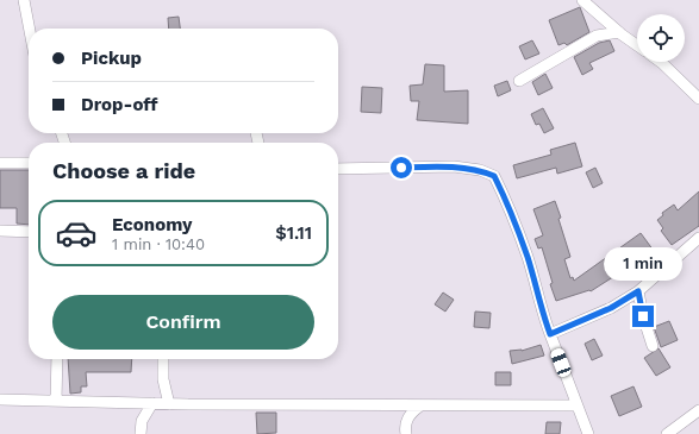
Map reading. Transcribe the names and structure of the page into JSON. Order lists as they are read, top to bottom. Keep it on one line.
{"page":{"banner":["Pickup","Drop-off"],"heading":"Choose a ride","list":[{"name":"Economy","note":"1 min · 10:40","value":"$1.11"}],"bubble":"1 min","buttons":"Confirm"}}
